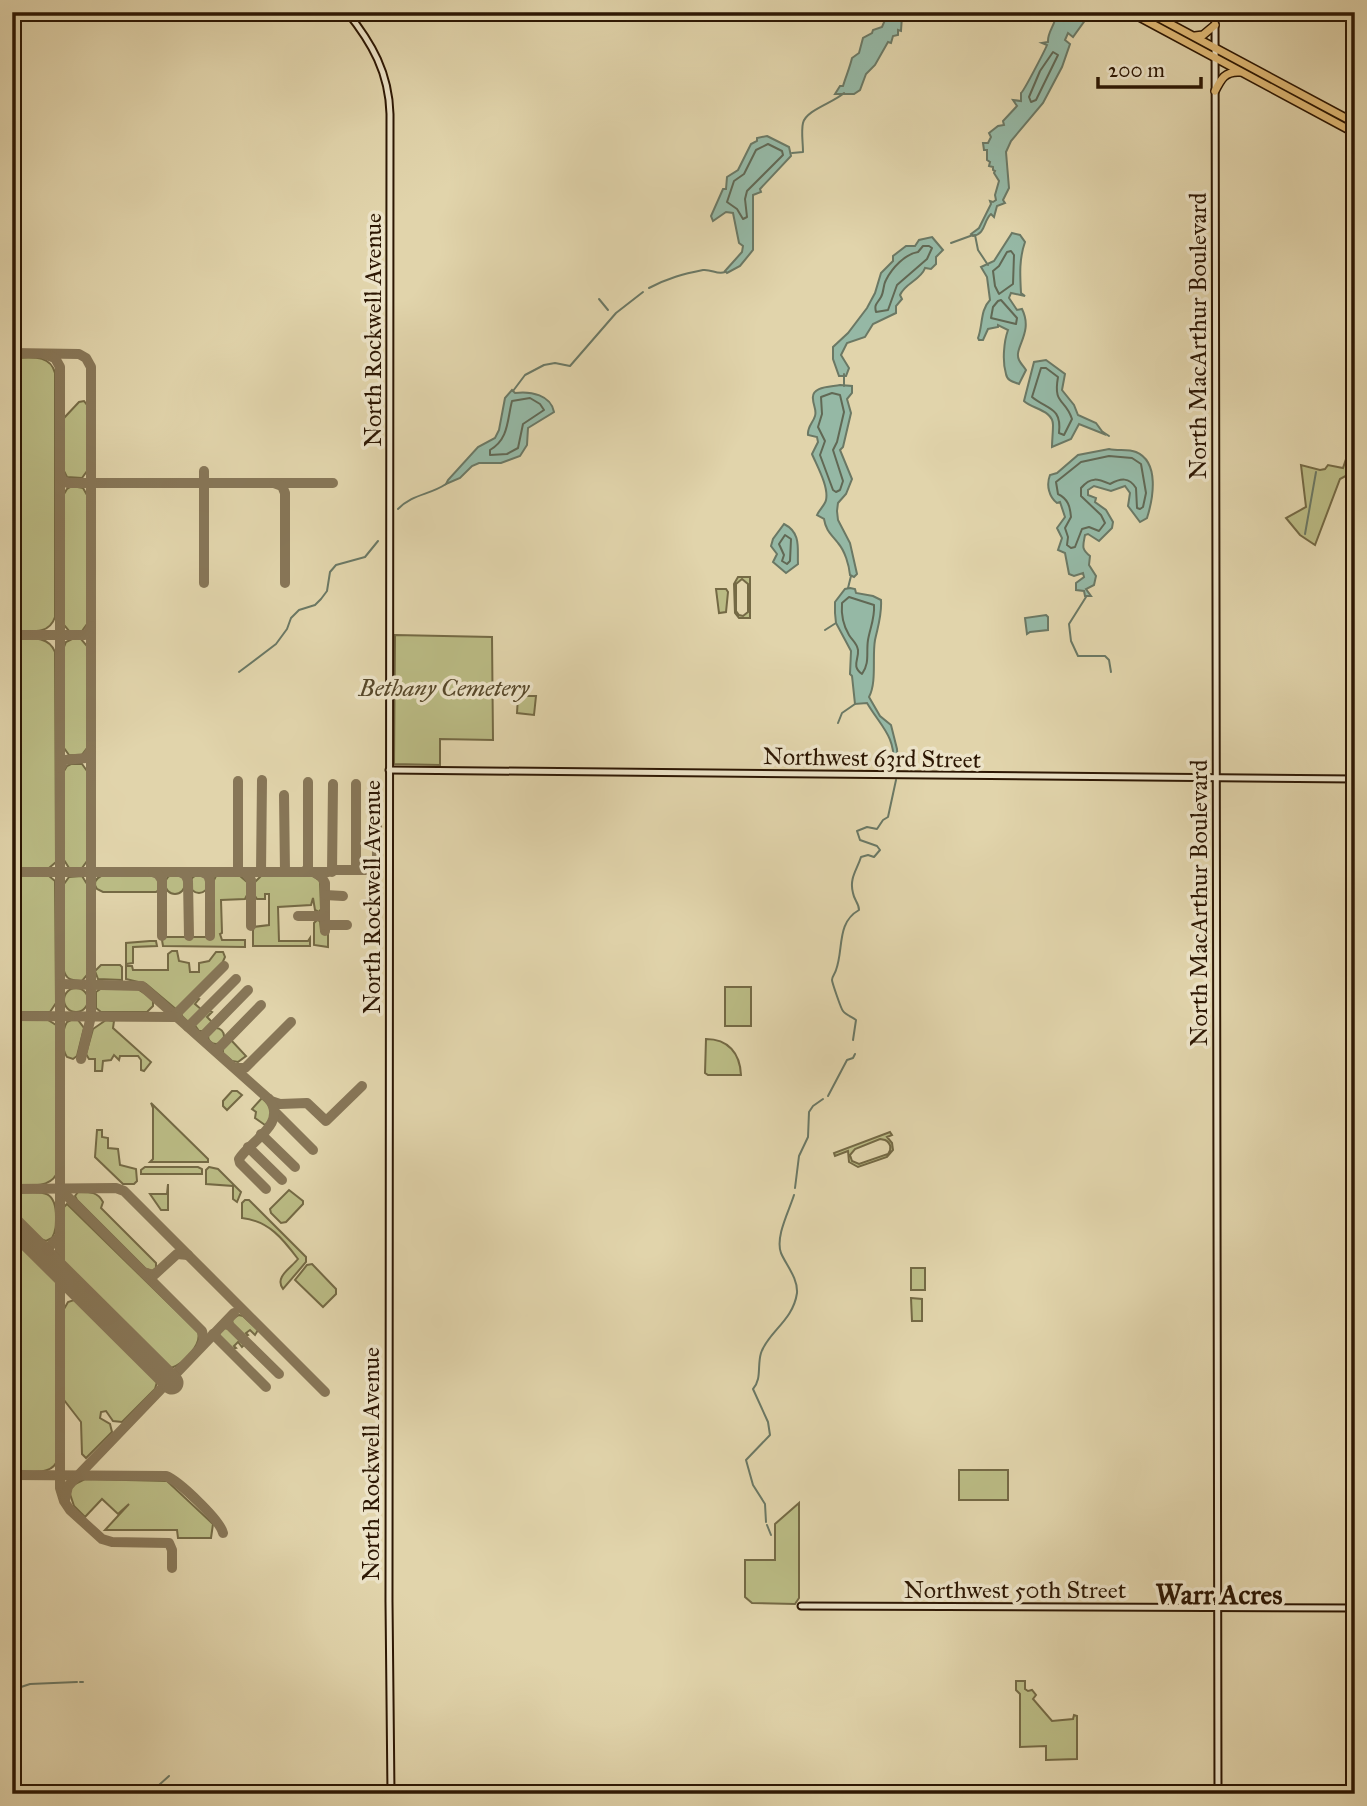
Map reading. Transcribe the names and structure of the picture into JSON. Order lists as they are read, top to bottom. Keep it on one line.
{"streets":{"main road":["North Rockwell Avenue","North MacArthur Boulevard","Northwest 63rd Street","Northwest 50th Street"]},"crossings":[["North Rockwell Avenue","Northwest 63rd Street"],["North MacArthur Boulevard","Northwest 63rd Street"],["North MacArthur Boulevard","Northwest 50th Street"]],"districts":["Warr Acres"],"parks":["Bethany Cemetery"],"scale_bar":"200 m"}
